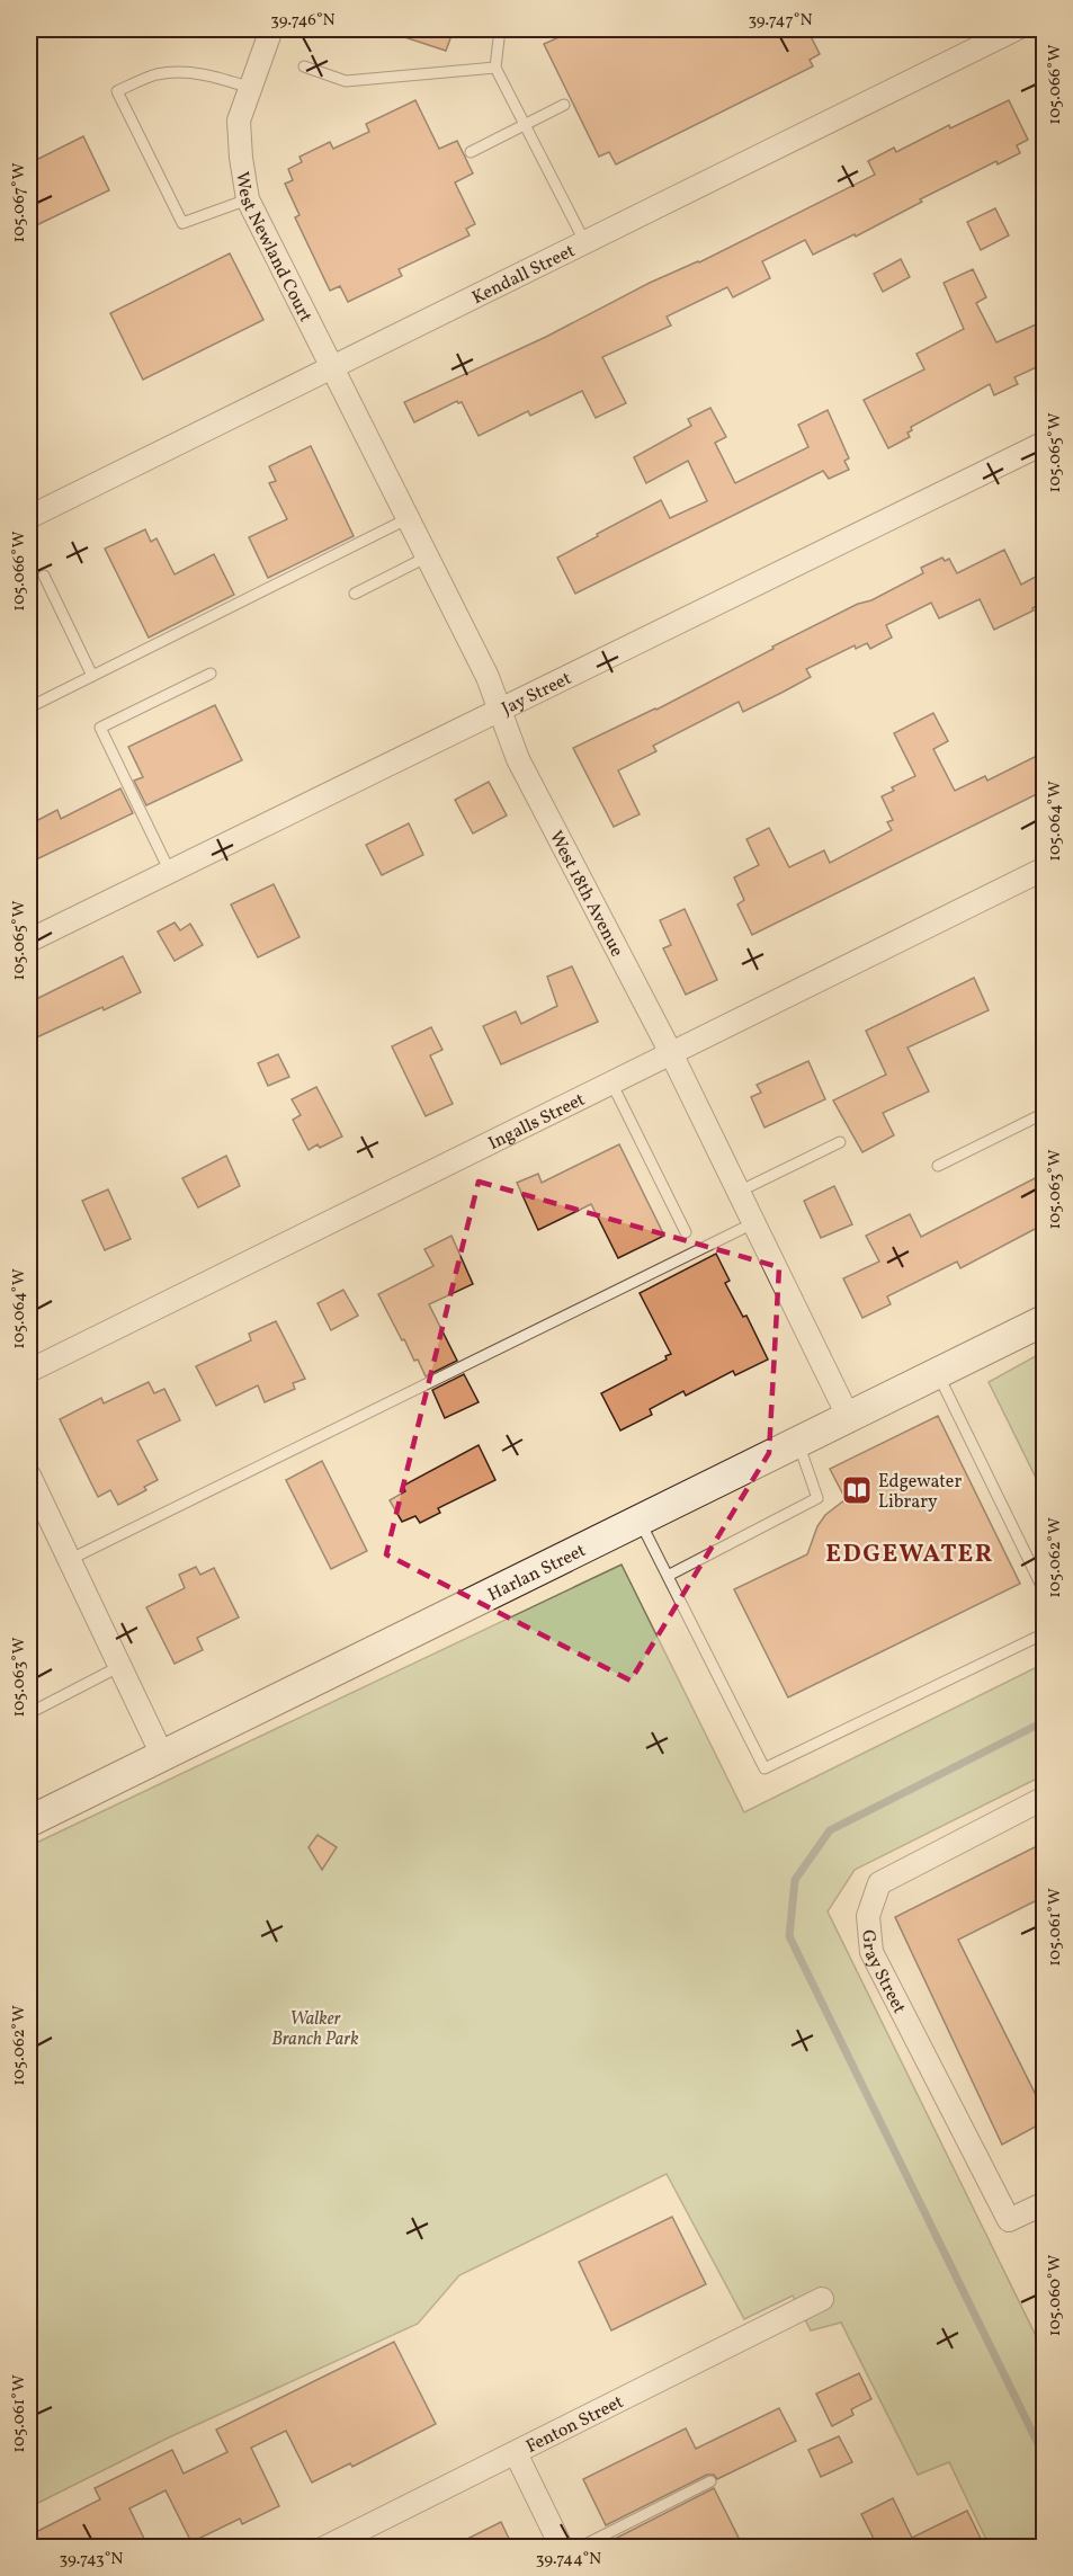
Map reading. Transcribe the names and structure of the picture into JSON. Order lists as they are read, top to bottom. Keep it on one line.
{"streets":{"street":["West Newland Court","Kendall Street","Jay Street","West 18th Avenue","Ingalls Street","Harlan Street","Gray Street","Fenton Street"]},"crossings":[["West Newland Court","Kendall Street"],["West Newland Court","West 18th Avenue"],["Kendall Street","West 18th Avenue"],["Jay Street","West 18th Avenue"],["West 18th Avenue","Ingalls Street"],["West 18th Avenue","Harlan Street"]],"districts":["EDGEWATER"],"parks":["Walker Branch Park"],"places":{"library":["Edgewater Library"]},"coordinates":["39.746°N","39.747°N","105.066°W","105.067°W","105.065°W","105.064°W","105.063°W","105.062°W","105.061°W","105.060°W","39.743°N","39.744°N"]}
